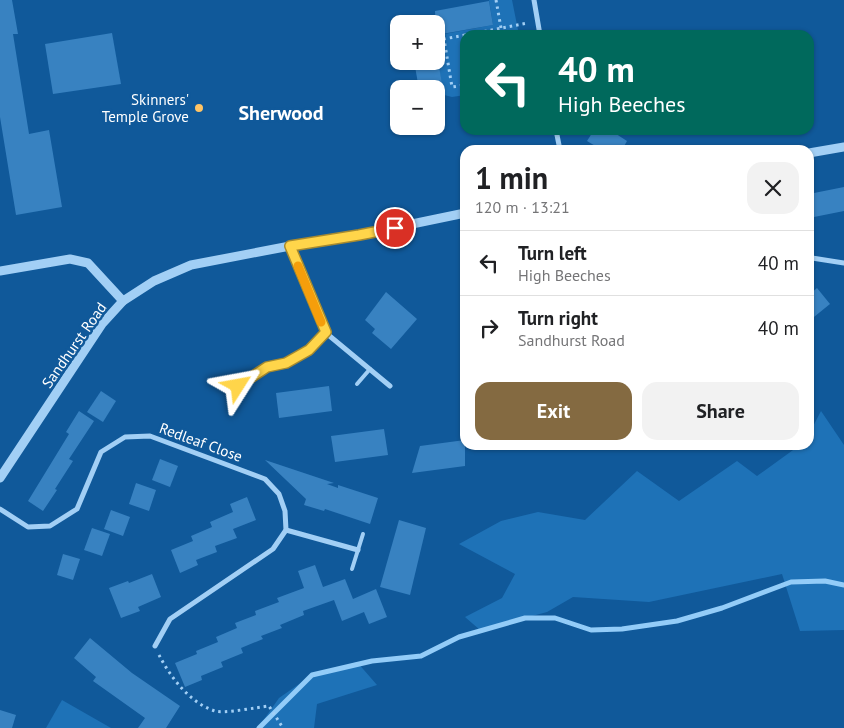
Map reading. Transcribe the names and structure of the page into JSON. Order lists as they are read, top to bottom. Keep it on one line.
{"streets":{"street":["Sandhurst Road","Redleaf Close"]},"districts":["Sherwood"],"places":["Skinners' Temple Grove"],"page":{"map_buttons":["+","−"],"turn":["40 m","High Beeches"],"heading":["1 min","120 m · 13:21"],"list":[{"name":"Turn left","note":"High Beeches","value":"40 m"},{"name":"Turn right","note":"Sandhurst Road","value":"40 m"}],"buttons":["Exit","Share"]}}
